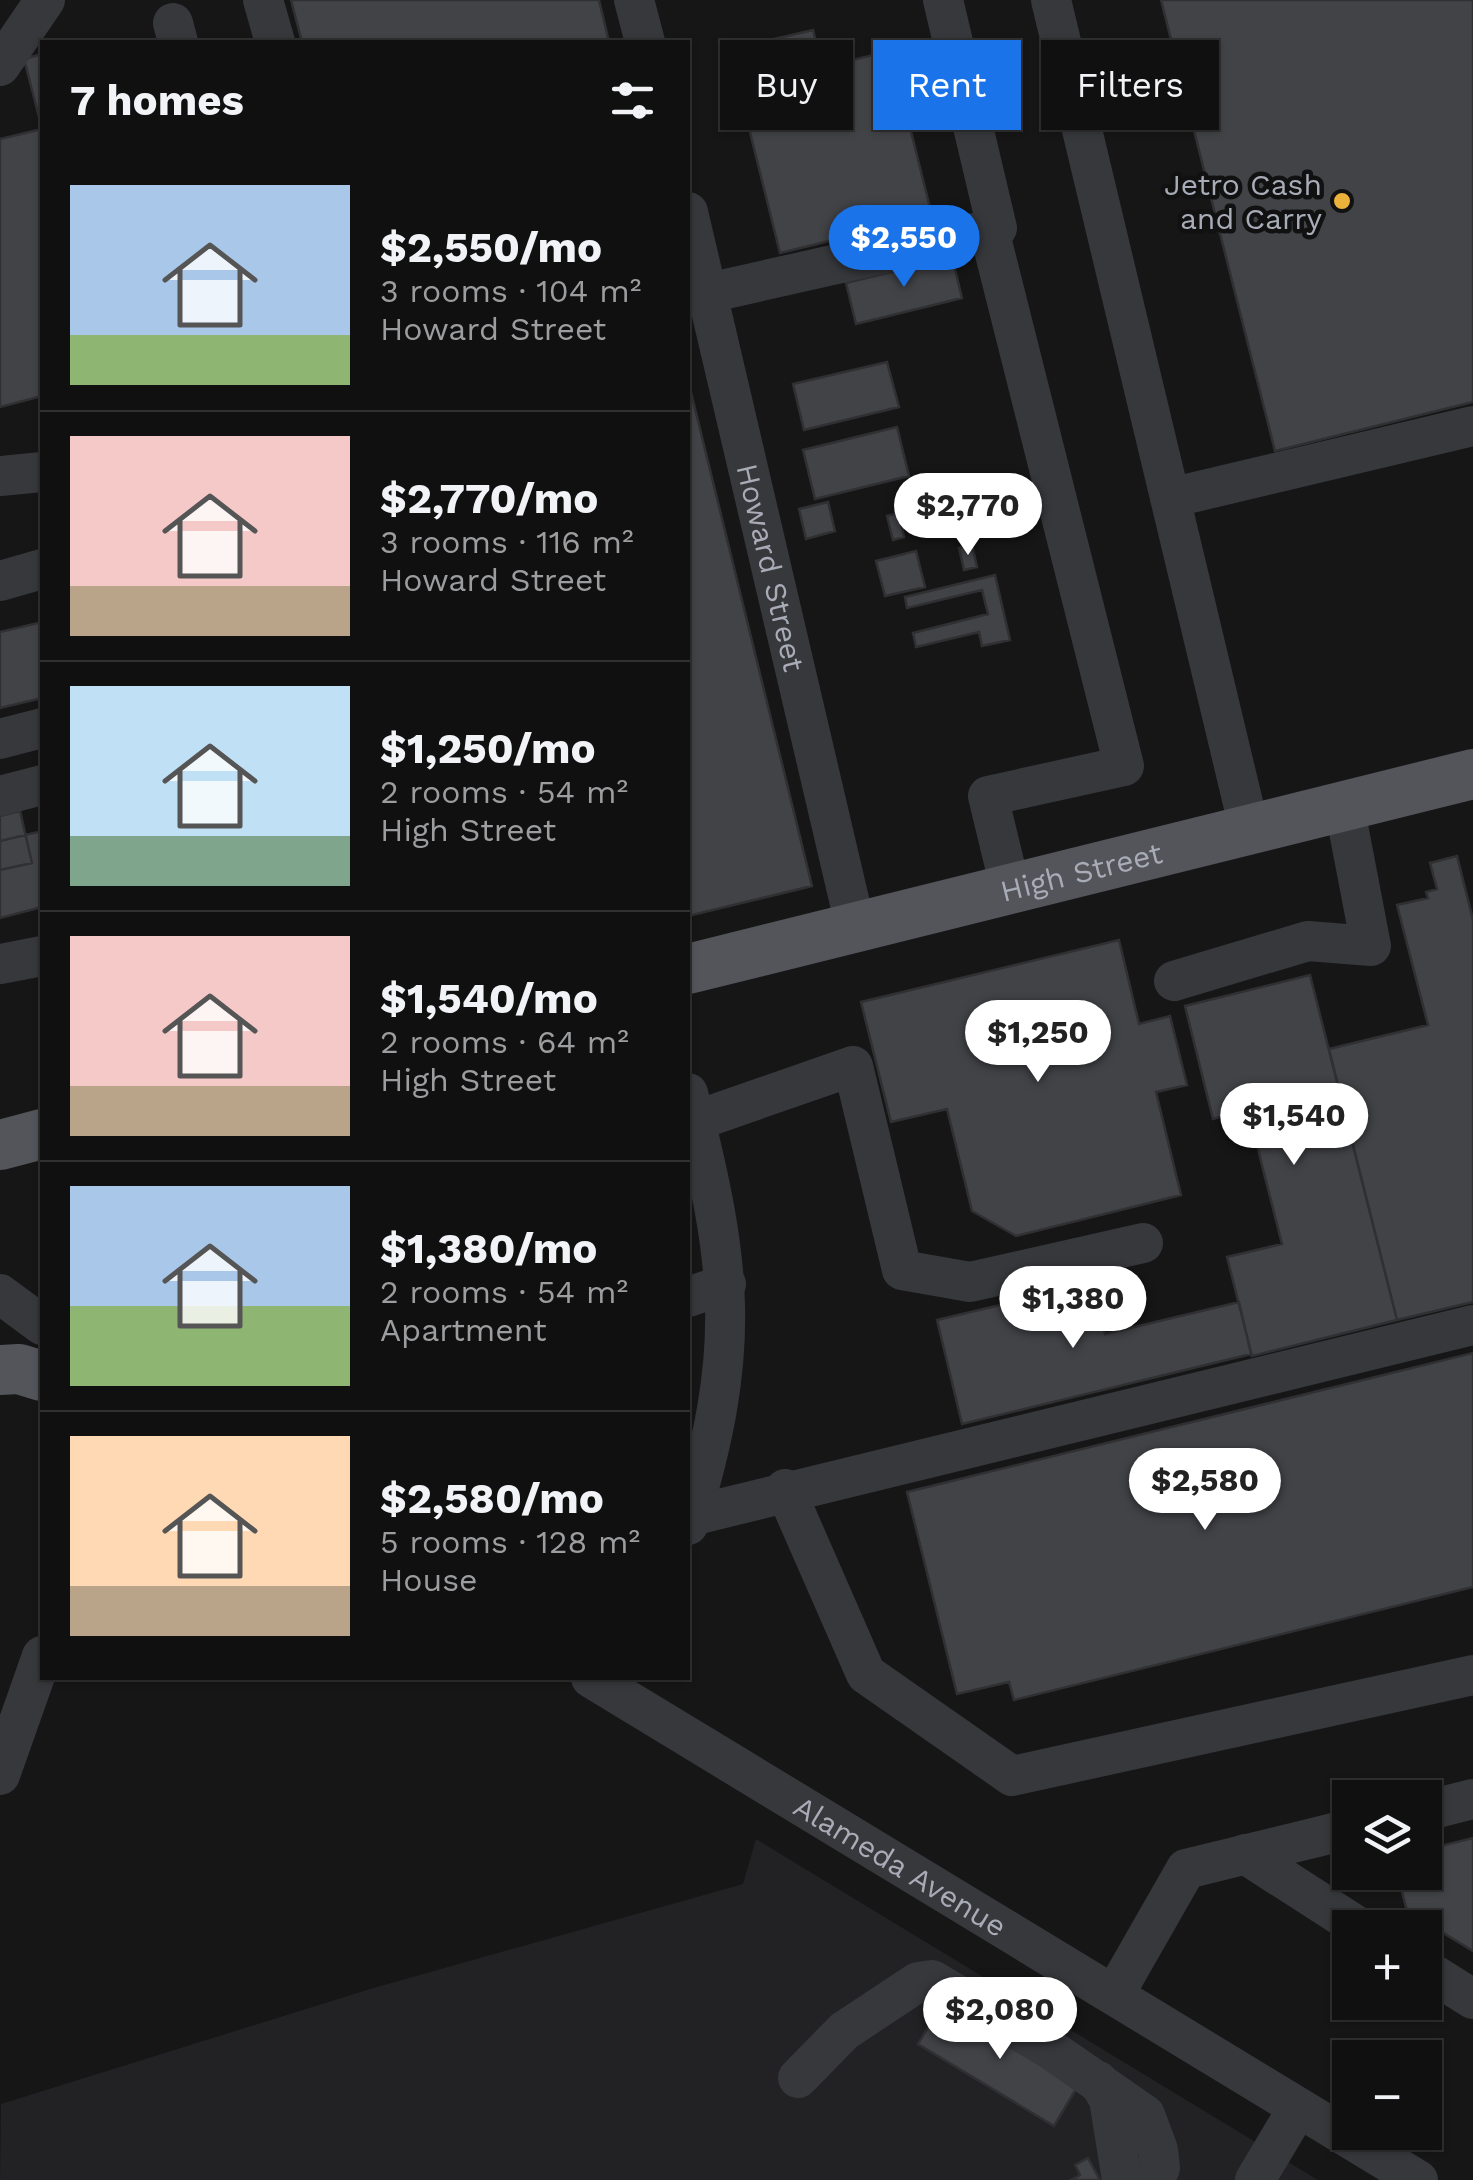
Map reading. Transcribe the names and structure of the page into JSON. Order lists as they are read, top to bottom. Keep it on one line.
{"streets":{"main road":["High Street"],"street":["Howard Street","Alameda Avenue"]},"crossings":[["Howard Street","High Street"]],"places":["Jetro Cash and Carry"],"page":{"chip":["Buy","Rent","Filters"],"heading":"7 homes","list":[{"name":"$2,550/mo","note":"3 rooms · 104 m² · Howard Street"},{"name":"$2,770/mo","note":"3 rooms · 116 m² · Howard Street"},{"name":"$1,250/mo","note":"2 rooms · 54 m² · High Street"},{"name":"$1,540/mo","note":"2 rooms · 64 m² · High Street"},{"name":"$1,380/mo","note":"2 rooms · 54 m² · Apartment"},{"name":"$2,580/mo","note":"5 rooms · 128 m² · House"}],"price":["$2,550","$2,770","$1,250","$1,540","$1,380","$2,580","$2,080"],"map_buttons":["+","−"]}}
